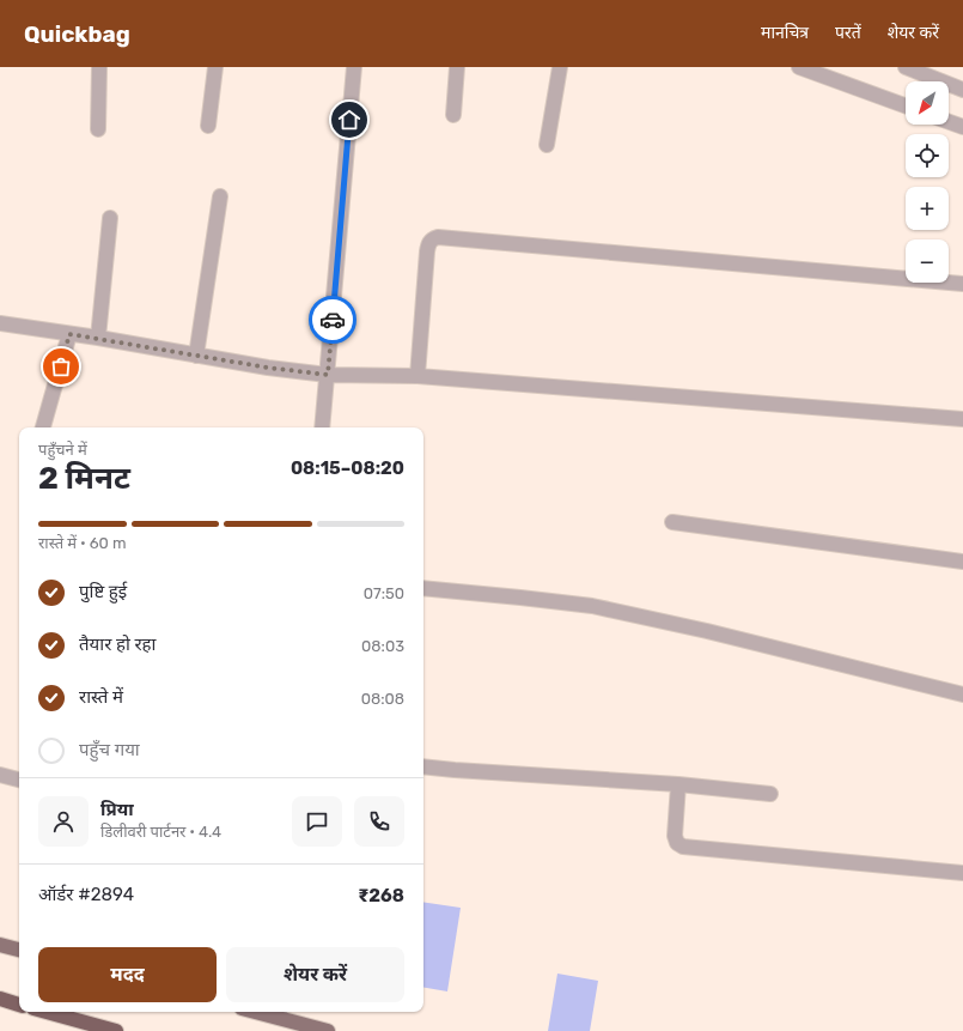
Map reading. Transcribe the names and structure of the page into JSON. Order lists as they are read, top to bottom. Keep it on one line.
{"north":"bottom left","page":{"header":"Quickbag","nav":["मानचित्र","परतें","शेयर करें"],"map_buttons":["+","−"],"heading":["2 मिनट","पहुँचने में","08:15–08:20"],"panel":["प्रिया","डिलीवरी पार्टनर · 4.4","ऑर्डर #2894","₹268"],"bar":"रास्ते में · 60 m","list":[["पुष्टि हुई","07:50"],["तैयार हो रहा","08:03"],["रास्ते में","08:08"],"पहुँच गया"],"buttons":["मदद","शेयर करें"]}}
